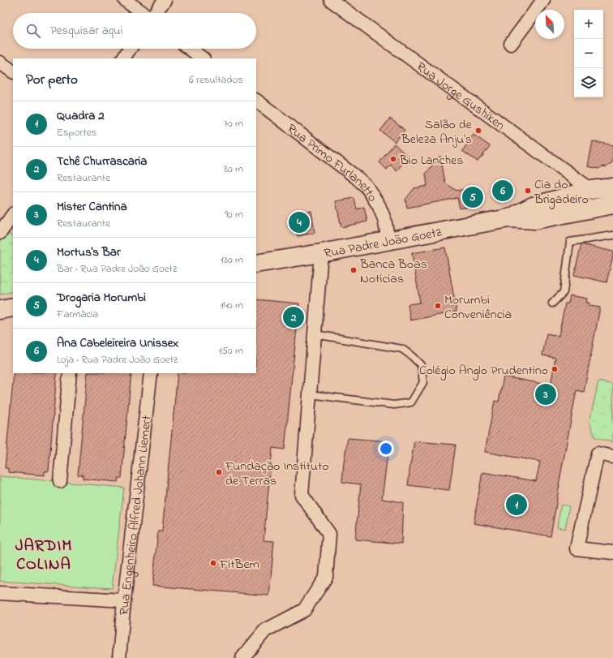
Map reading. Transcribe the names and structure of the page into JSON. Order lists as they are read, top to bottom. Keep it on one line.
{"streets":{"street":["Rua Jorge Gushiken","Rua Primo Furlanetto","Rua Padre João Goetz","Rua Engenheiro Alfred Johann Liemert"]},"crossings":[["Rua Jorge Gushiken","Rua Padre João Goetz"],["Rua Primo Furlanetto","Rua Padre João Goetz"]],"districts":["JARDIM COLINA"],"places":["Salão de Beleza Anju's","Bio Lanches","Cia do Brigadeiro","Banca Boas Notícias","Morumbi Conveniência","Colégio Anglo Prudentino","Fundação Instituto de Terras","FitBem"],"north":"top left","page":{"map_buttons":["+","−"],"search":"Pesquisar aqui","heading":["Por perto","6 resultados"],"list":[{"mark":"1","name":"Quadra 2","note":"Esportes","value":"70 m"},{"mark":"2","name":"Tchê Churrascaria","note":"Restaurante","value":"80 m"},{"mark":"3","name":"Mister Cantina","note":"Restaurante","value":"90 m"},{"mark":"4","name":"Mortus's Bar","note":"Bar · Rua Padre João Goetz","value":"130 m"},{"mark":"5","name":"Drogaria Morumbi","note":"Farmácia","value":"140 m"},{"mark":"6","name":"Ana Cabeleireira Unissex","note":"Loja · Rua Padre João Goetz","value":"150 m"}],"pins":["6","5","4","2","3","1"]}}
